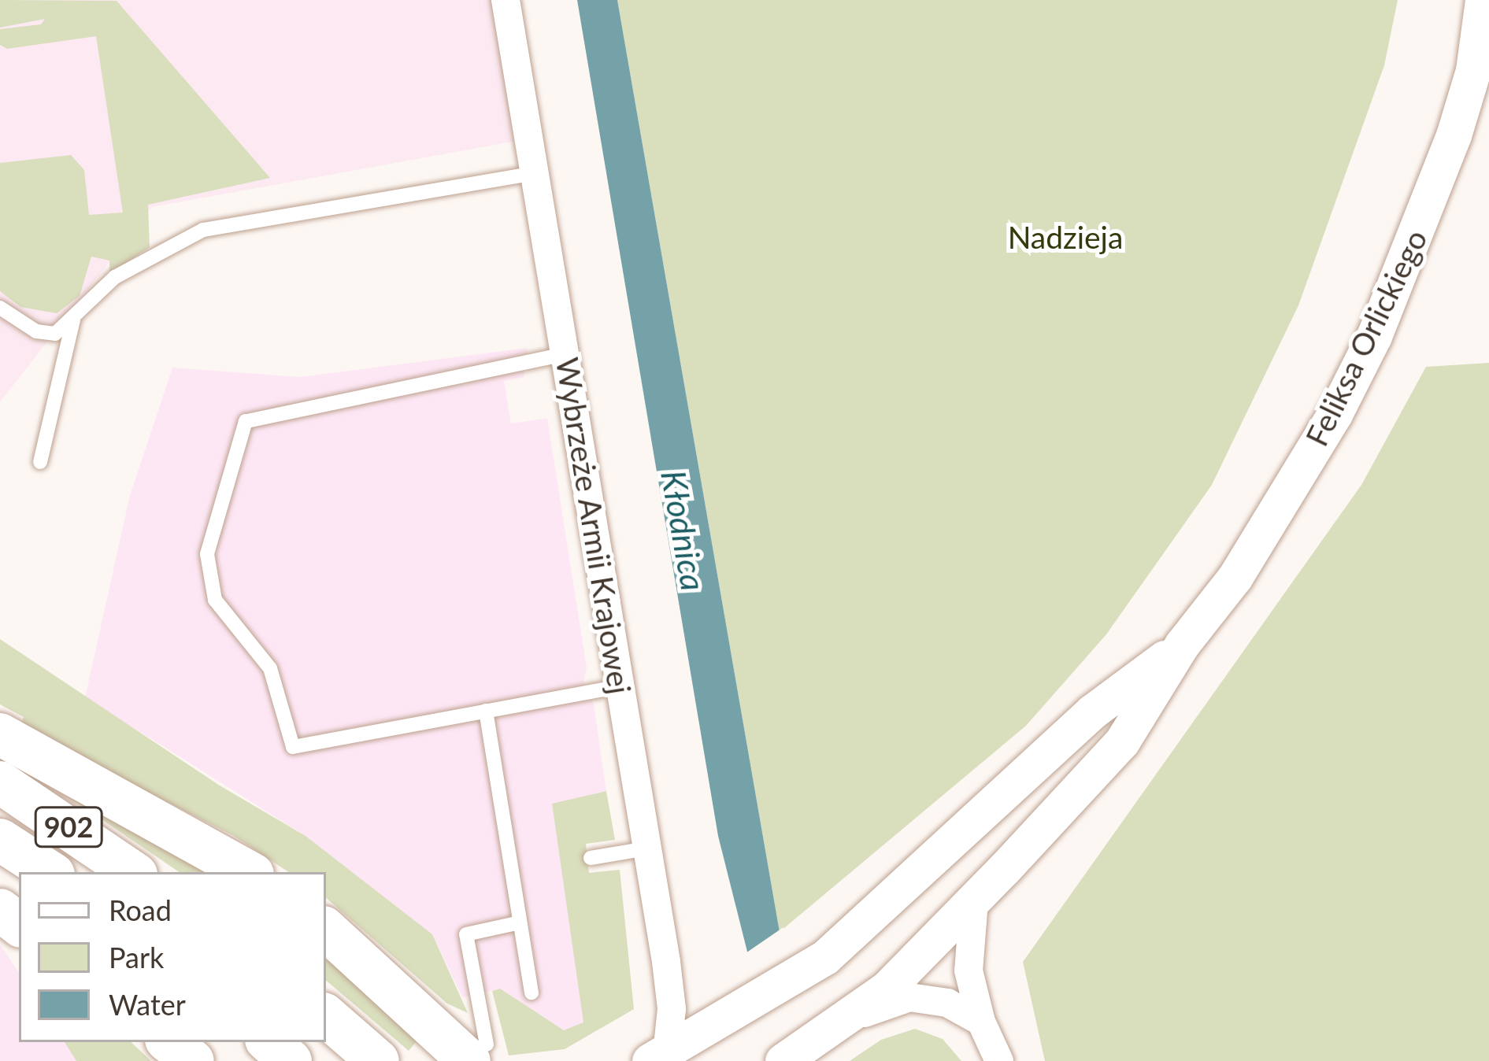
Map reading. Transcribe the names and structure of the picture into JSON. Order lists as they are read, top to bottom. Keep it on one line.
{"streets":{"main road":["902"],"street":["Feliksa Orlickiego","Wybrzeże Armii Krajowej"]},"crossings":[["Feliksa Orlickiego","Wybrzeże Armii Krajowej"]],"water":["Kłodnica"],"parks":["Nadzieja"],"legend":["Road","Park","Water"]}
